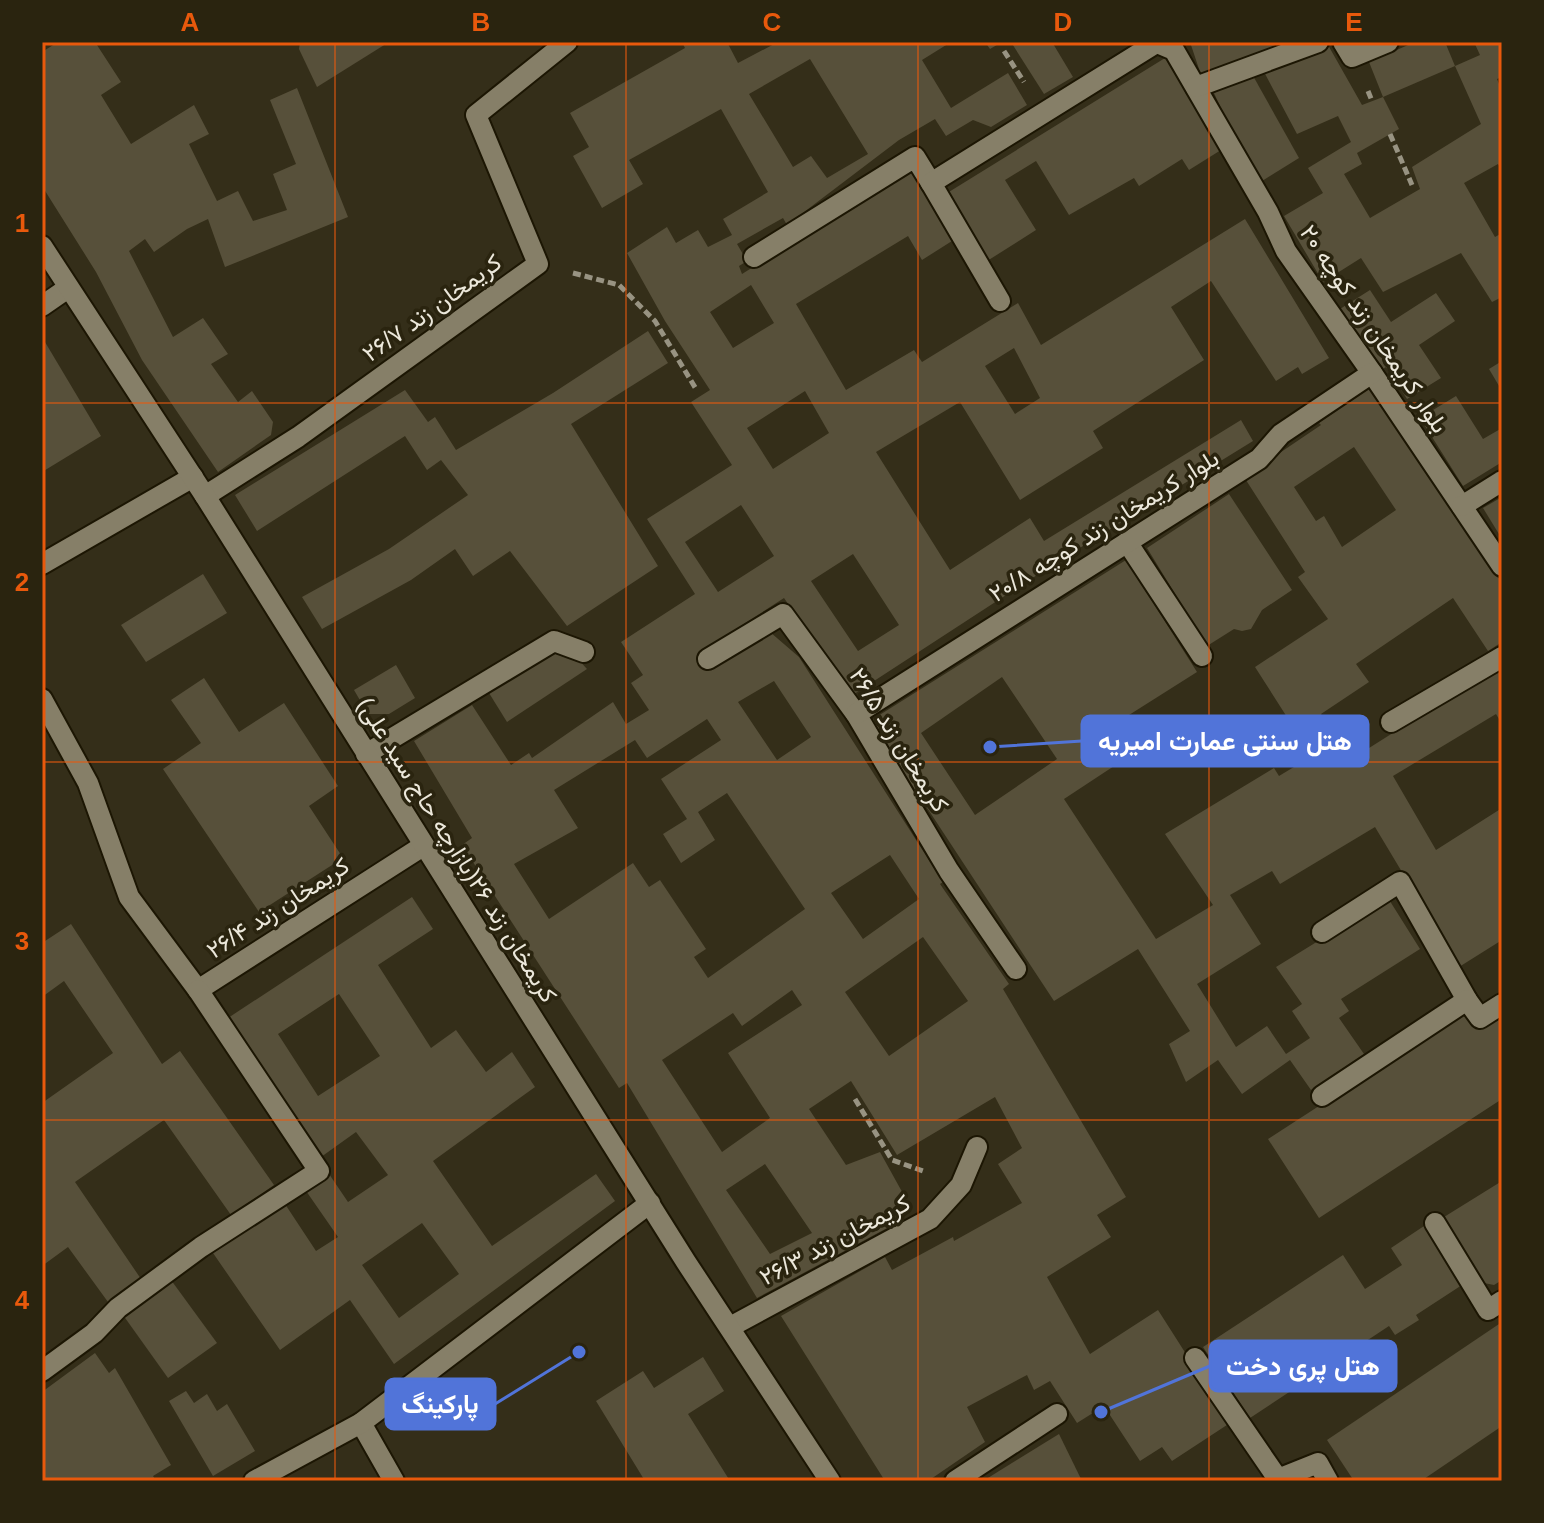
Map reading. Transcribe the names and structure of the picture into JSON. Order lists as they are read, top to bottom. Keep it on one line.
{"streets":{"street":["کریمخان زند ۲۶/۷","بلوار کریمخان زند کوچه ۲۰","بلوار کریمخان زند کوچه ۲۰/۸","کریمخان زند ۲۶/۵","کریمخان زند ۲۶(بازارچه حاج سید علی)","کریمخان زند ۲۶/۴","کریمخان زند ۲۶/۳"]},"crossings":[["کریمخان زند ۲۶/۷","کریمخان زند ۲۶(بازارچه حاج سید علی)"],["بلوار کریمخان زند کوچه ۲۰","بلوار کریمخان زند کوچه ۲۰/۸"],["بلوار کریمخان زند کوچه ۲۰/۸","کریمخان زند ۲۶/۵"],["کریمخان زند ۲۶(بازارچه حاج سید علی)","کریمخان زند ۲۶/۴"],["کریمخان زند ۲۶(بازارچه حاج سید علی)","کریمخان زند ۲۶/۳"]],"places":["هتل سنتی عمارت امیریه","پارکینگ","هتل پری دخت"],"grid":{"columns":["A","B","C","D","E"],"rows":["1","2","3","4"]}}
